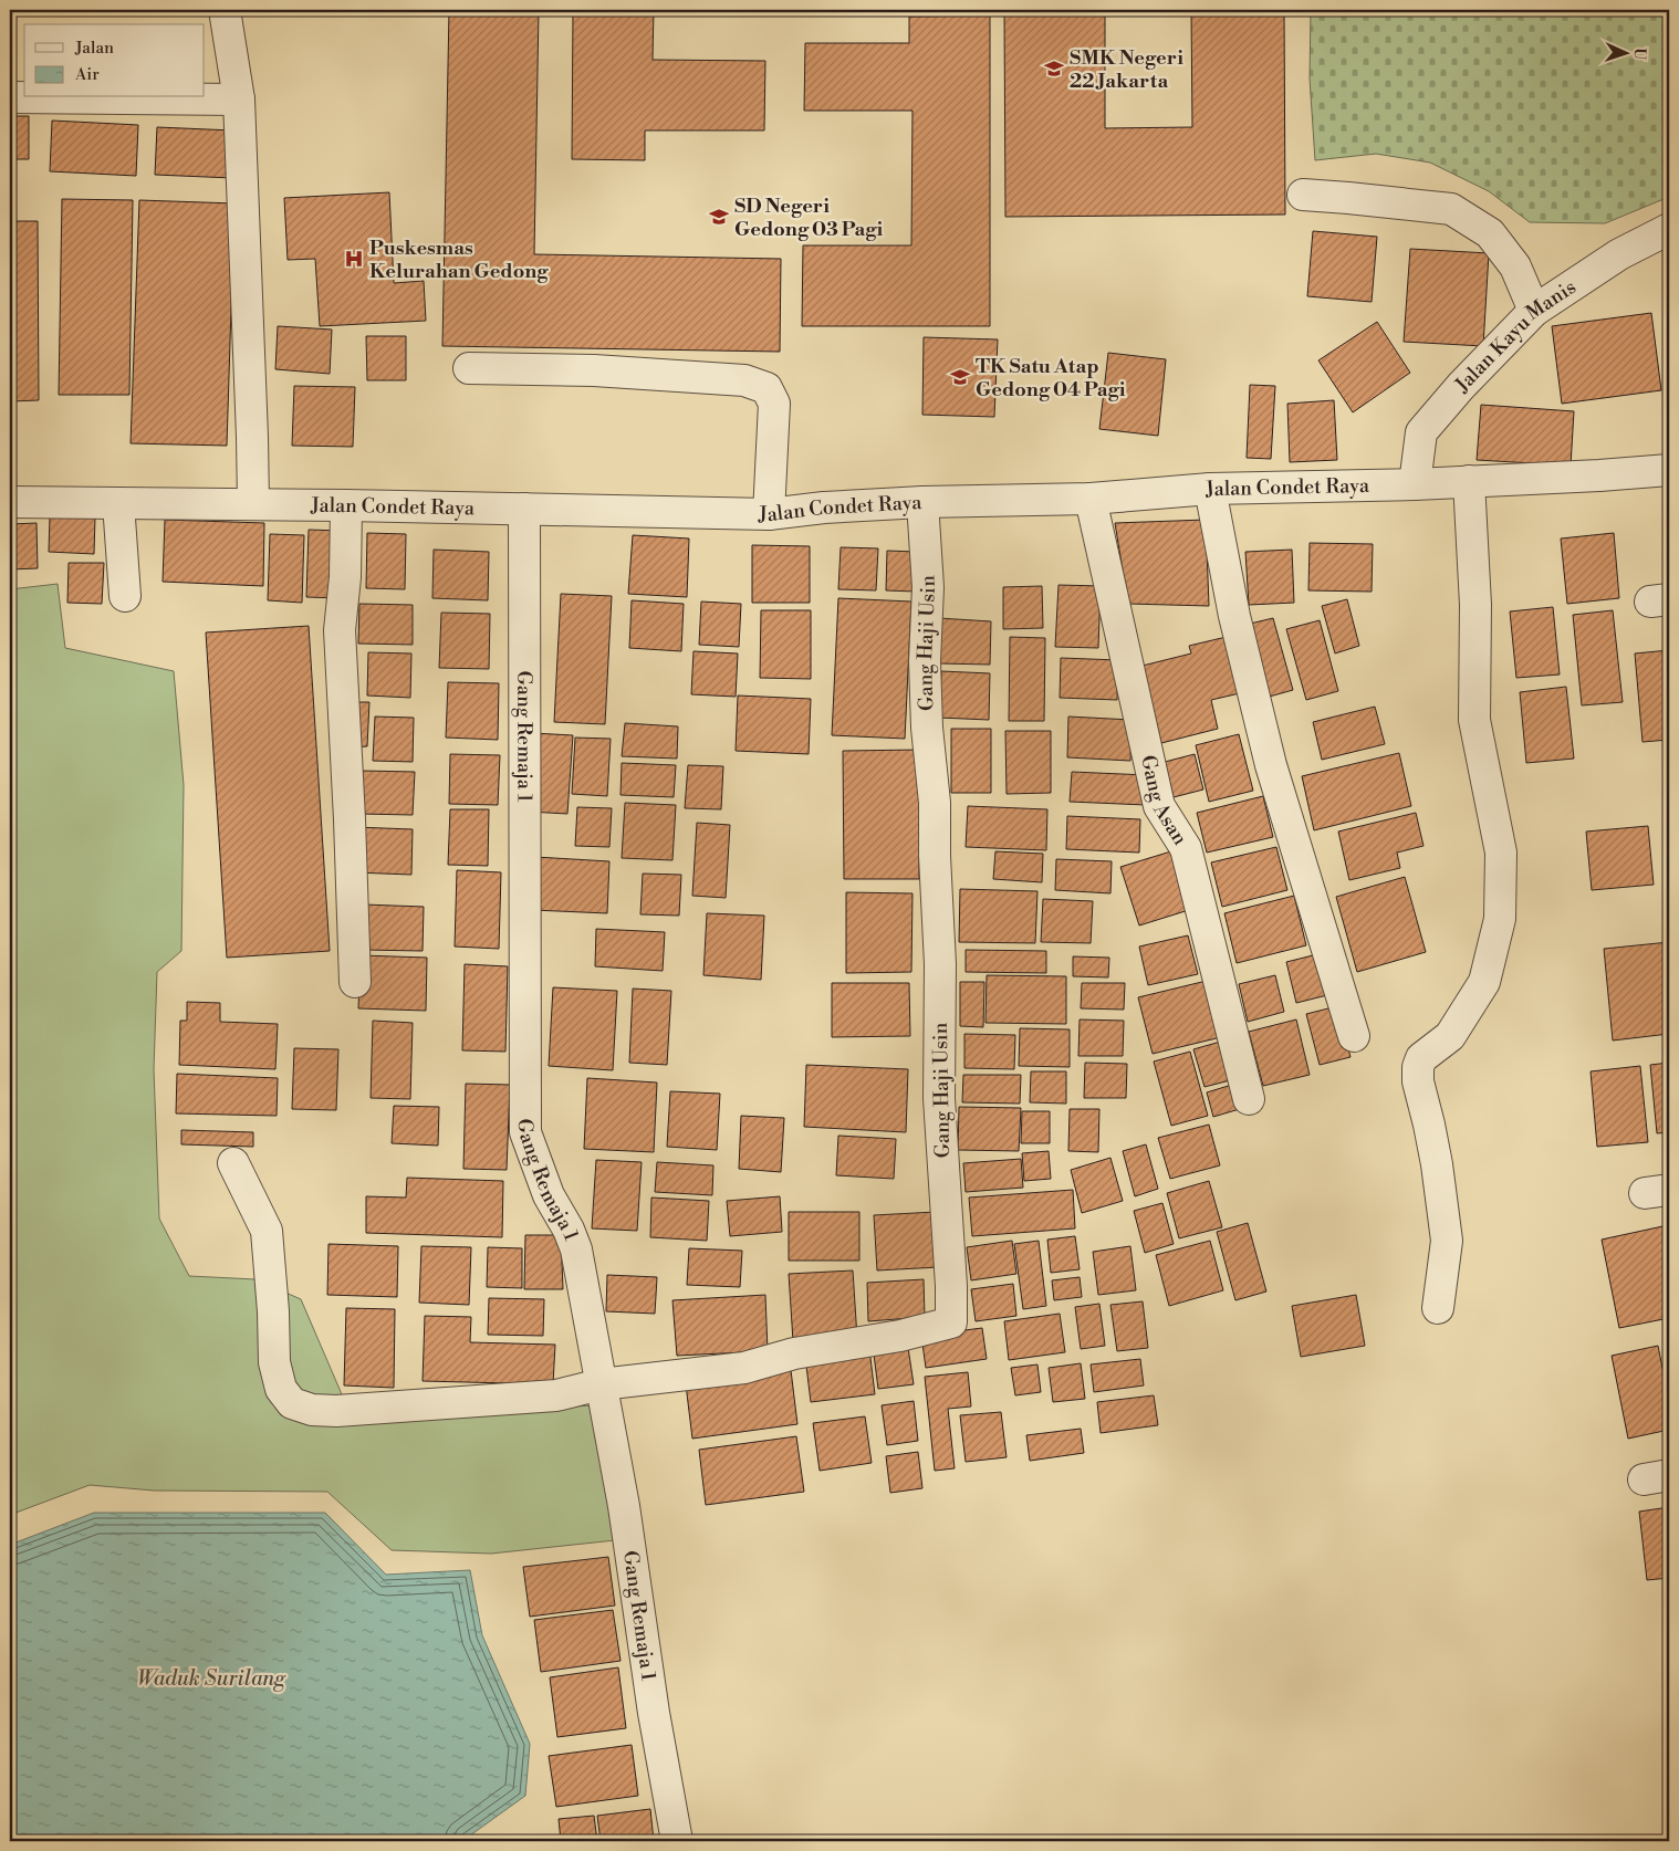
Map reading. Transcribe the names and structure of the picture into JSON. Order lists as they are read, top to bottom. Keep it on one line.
{"streets":{"street":["Jalan Kayu Manis","Jalan Condet Raya","Gang Haji Usin","Gang Remaja 1","Gang Asan"]},"crossings":[["Jalan Kayu Manis","Jalan Condet Raya"],["Jalan Condet Raya","Gang Haji Usin"],["Jalan Condet Raya","Gang Remaja 1"],["Jalan Condet Raya","Gang Asan"],["Gang Haji Usin","Gang Remaja 1"]],"water":["Waduk Surilang"],"places":{"school or university":["SMK Negeri 22 Jakarta","SD Negeri Gedong 03 Pagi","TK Satu Atap Gedong 04 Pagi"],"hospital":["Puskesmas Kelurahan Gedong"]},"legend":["Jalan","Air"],"north":"right"}
